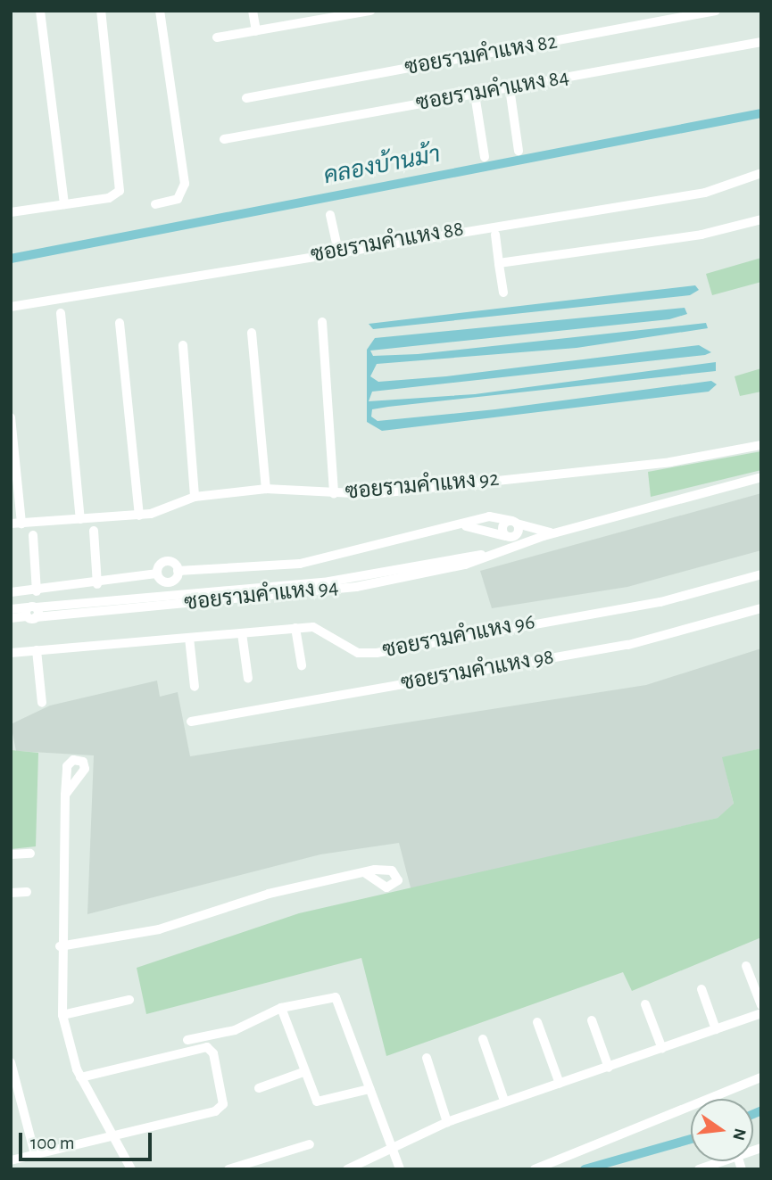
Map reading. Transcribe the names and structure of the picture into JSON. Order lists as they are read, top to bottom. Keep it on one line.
{"streets":{"street":["ซอยรามคำแหง 82","ซอยรามคำแหง 84","ซอยรามคำแหง 88","ซอยรามคําแหง 92","ซอยรามคําแหง 94","ซอยรามคําแหง 96","ซอยรามคําแหง 98"]},"water":["คลองบ้านม้า"],"scale_bar":"100 m","north":"right"}
